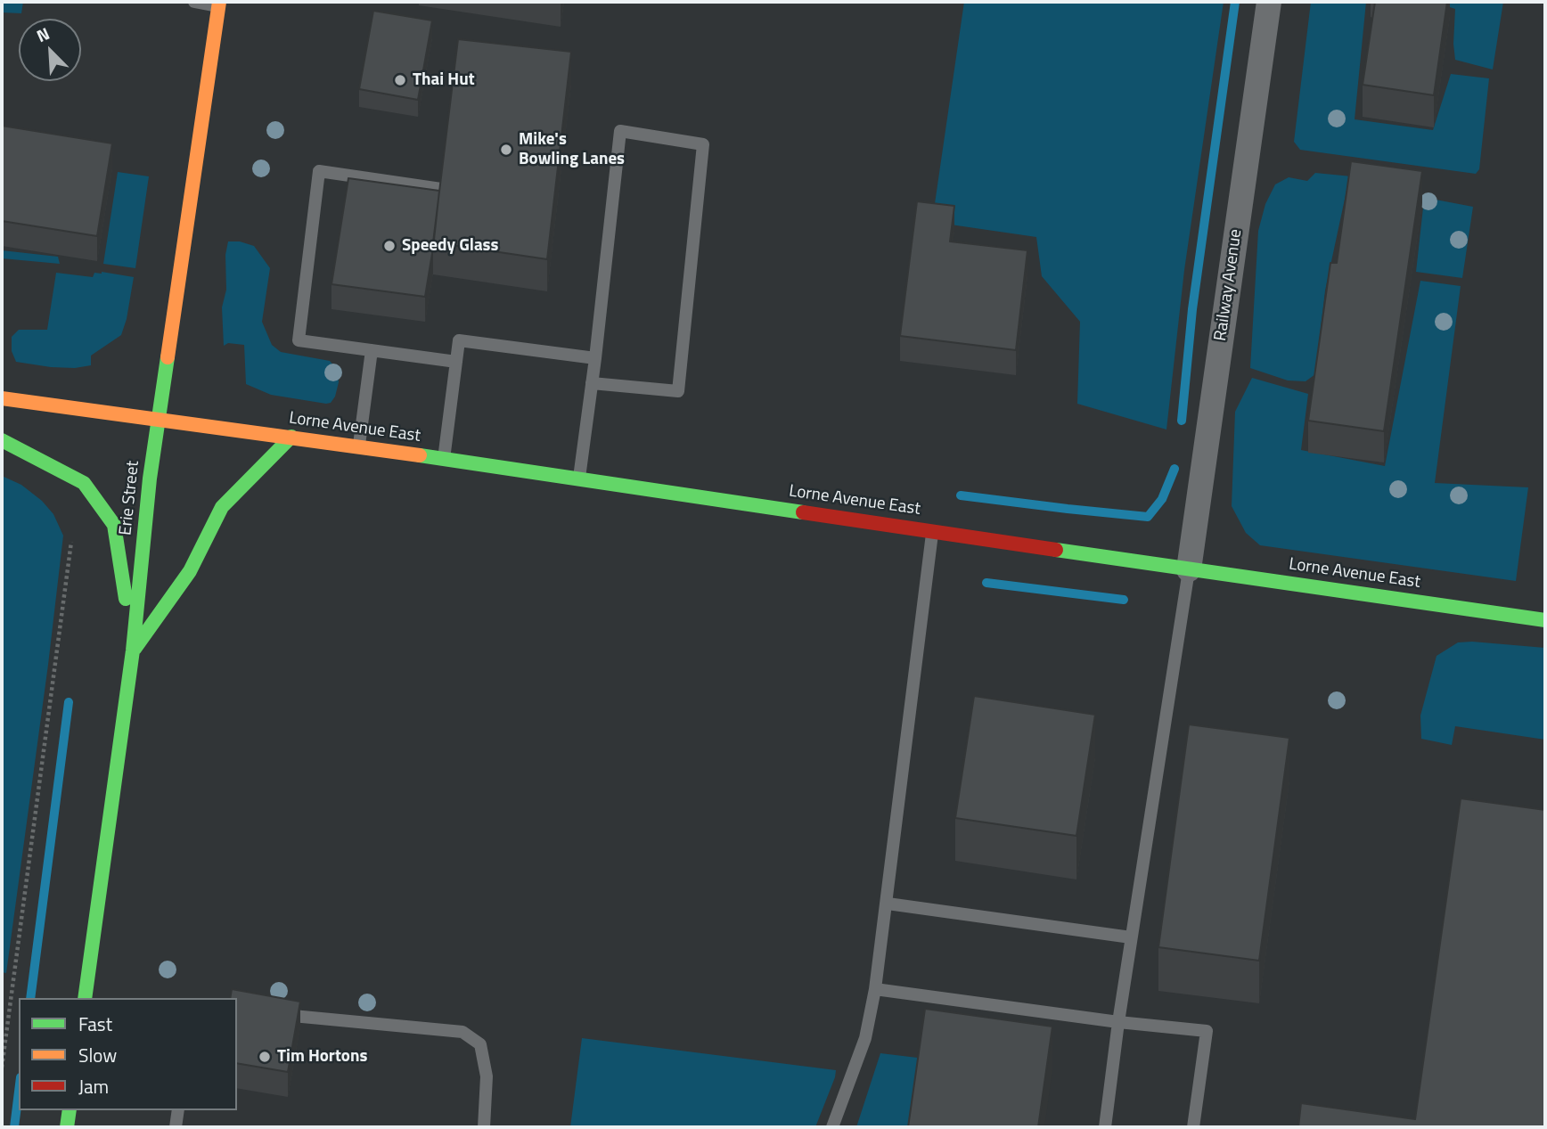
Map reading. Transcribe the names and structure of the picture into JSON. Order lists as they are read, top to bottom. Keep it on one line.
{"streets":{"main road":["Lorne Avenue East","Erie Street"],"street":["Railway Avenue"]},"crossings":[["Railway Avenue","Lorne Avenue East"],["Lorne Avenue East","Erie Street"]],"places":["Thai Hut","Mike's Bowling Lanes","Speedy Glass","Tim Hortons"],"legend":["Fast","Slow","Jam"],"north":"top left"}
